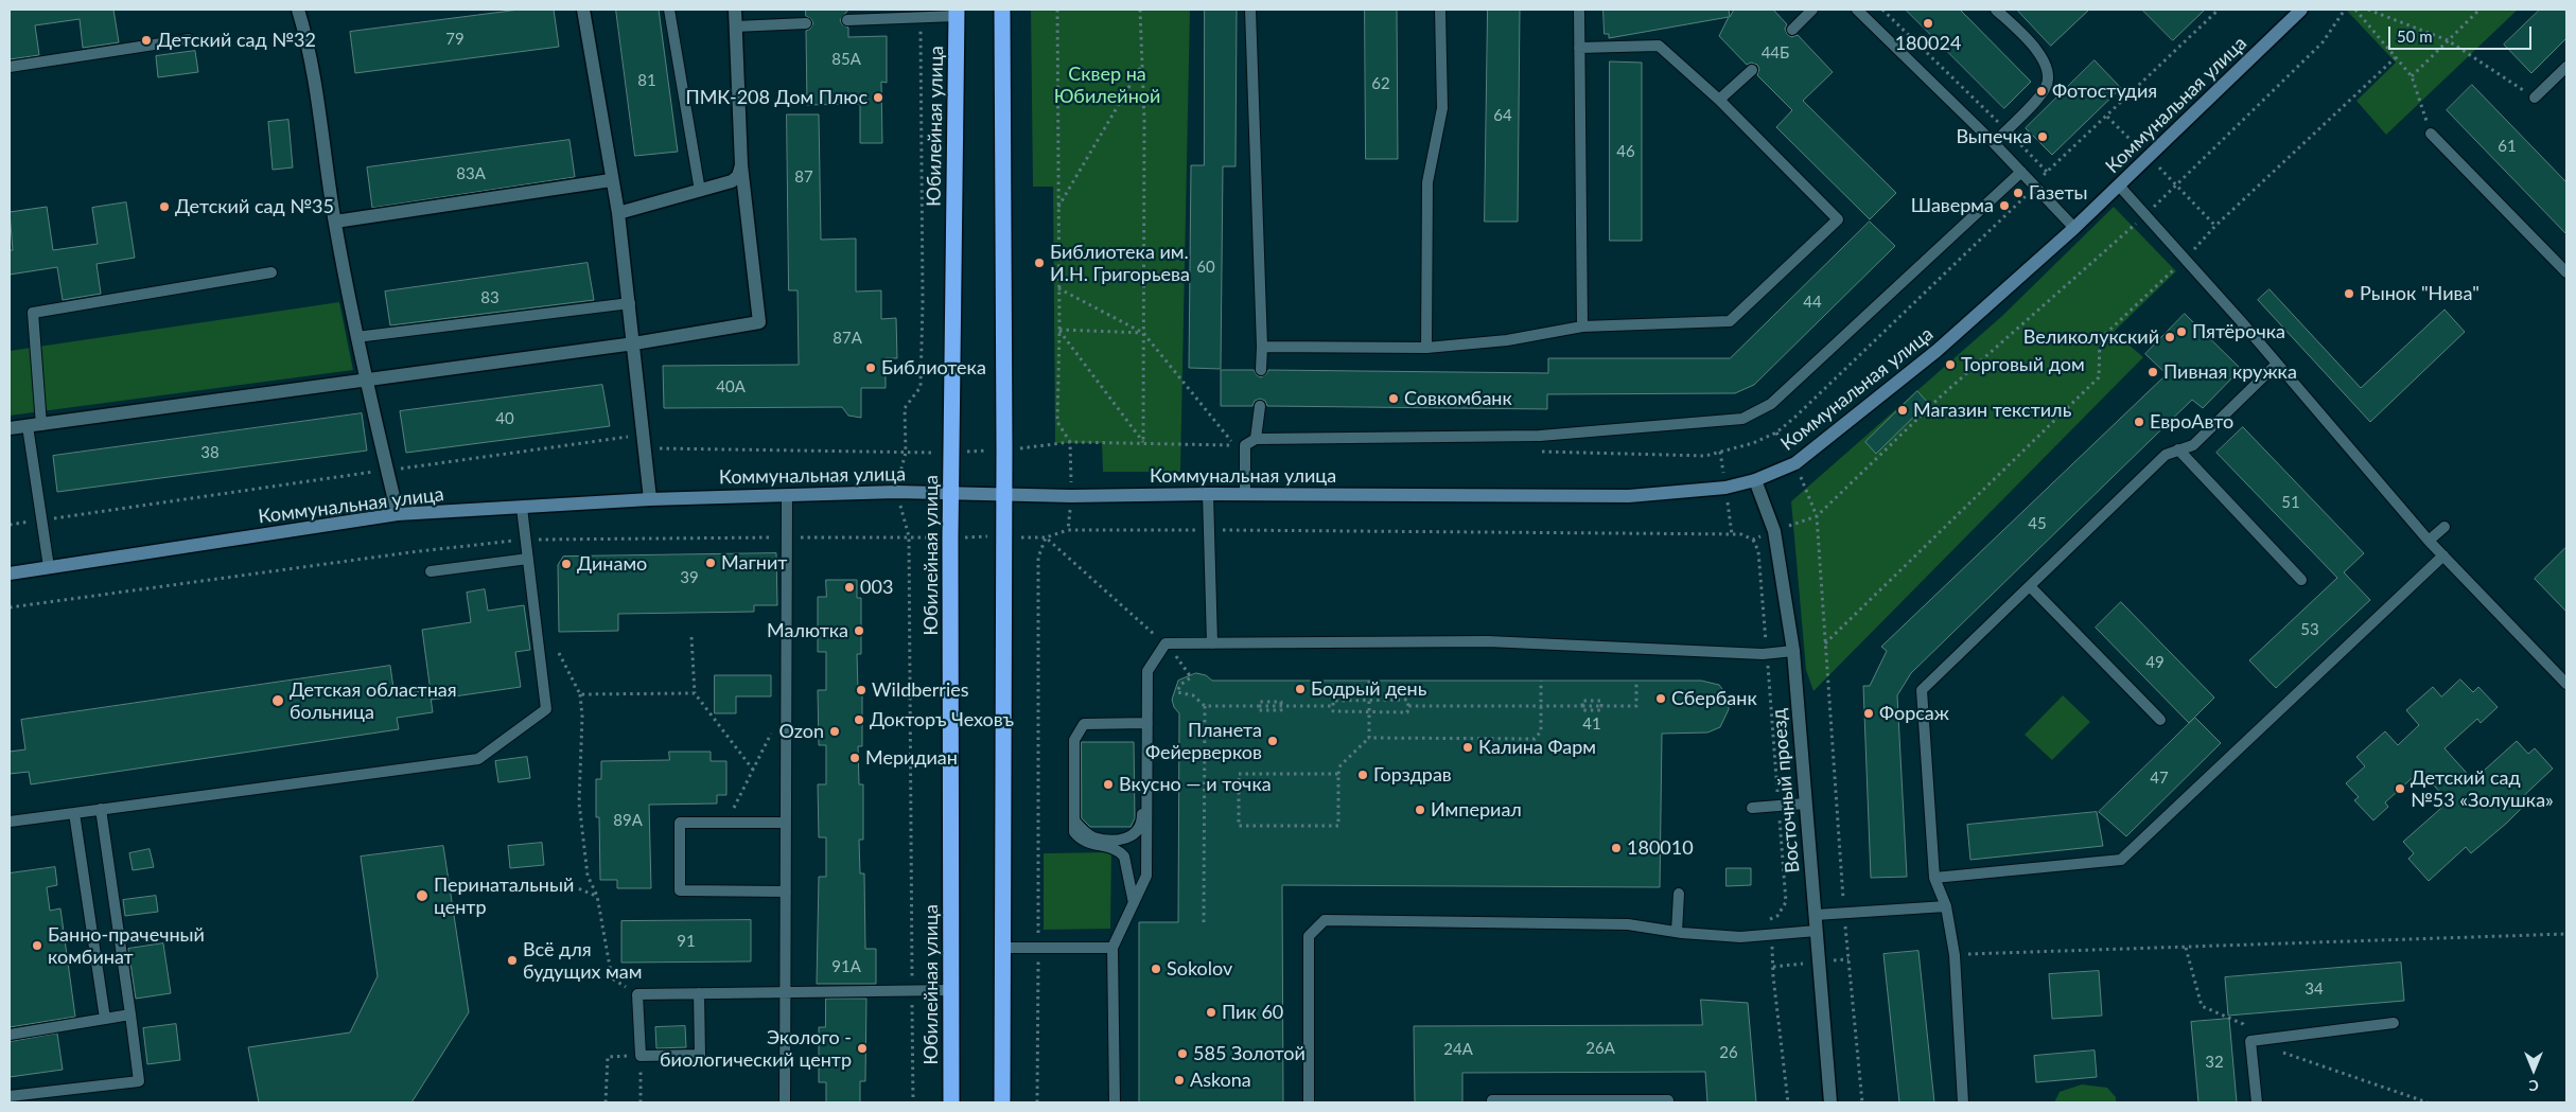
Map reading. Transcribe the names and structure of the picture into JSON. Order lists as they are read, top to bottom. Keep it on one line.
{"streets":{"highway":["Юбилейная улица"],"main road":["Коммунальная улица"],"street":["Восточный проезд"]},"crossings":[["Коммунальная улица","Юбилейная улица"],["Коммунальная улица","Восточный проезд"]],"parks":["Сквер на Юбилейной"],"places":["180024","Детский сад №32","Фотостудия","ПМК-208 Дом Плюс","Выпечка","Газеты","Шаверма","Детский сад №35","Библиотека им. И.Н. Григорьева","Рынок \"Нива\"","Пятёрочка","Великолукский","Торговый дом","Библиотека","Пивная кружка","Совкомбанк","Магазин текстиль","ЕвроАвто","Магнит","Динамо","003","Малютка","Бодрый день","Wildberries","Сбербанк","Детская областная больница","Форсаж","Докторъ Чеховъ","Ozon","Планета Фейерверков","Калина Фарм","Меридиан","Горздрав","Вкусно — и точка","Детский сад №53 «Золушка»","Империал","180010","Перинатальный центр","Банно-прачечный комбинат","Всё для будущих мам","Sokolov","Пик 60","Эколого - биологический центр","585 Золотой","Askona"],"house_numbers":["79","44Б","85А","81","62","64","61","46","83А","87","60","83","44","87А","40А","40","38","51","45","39","53","49","41","47","89А","91","91А","34","26А","24А","26","32"],"scale_bar":"50 m","north":"bottom"}
